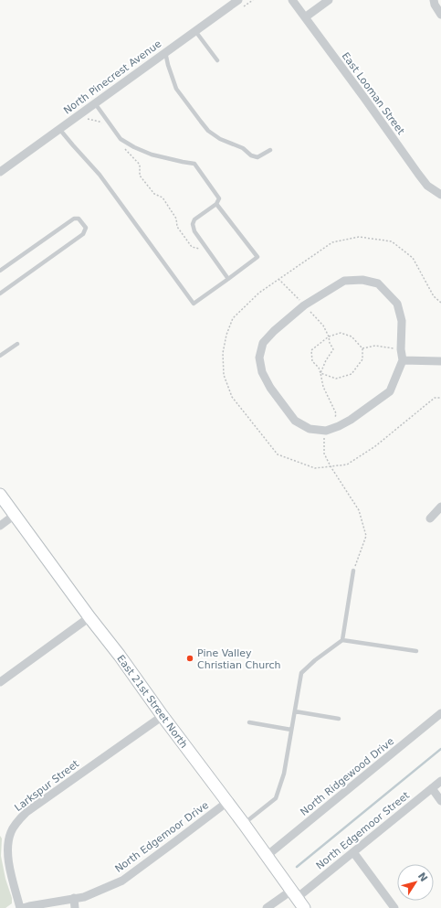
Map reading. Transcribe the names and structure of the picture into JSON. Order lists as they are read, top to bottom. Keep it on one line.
{"streets":{"main road":["East 21st Street North"],"street":["North Pinecrest Avenue","East Looman Street","North Ridgewood Drive","Larkspur Street","North Edgemoor Street","North Edgemoor Drive"]},"crossings":[["East 21st Street North","North Ridgewood Drive"],["East 21st Street North","Larkspur Street"],["East 21st Street North","North Edgemoor Street"],["East 21st Street North","North Edgemoor Drive"]],"places":["Pine Valley Christian Church"],"north":"top right"}
